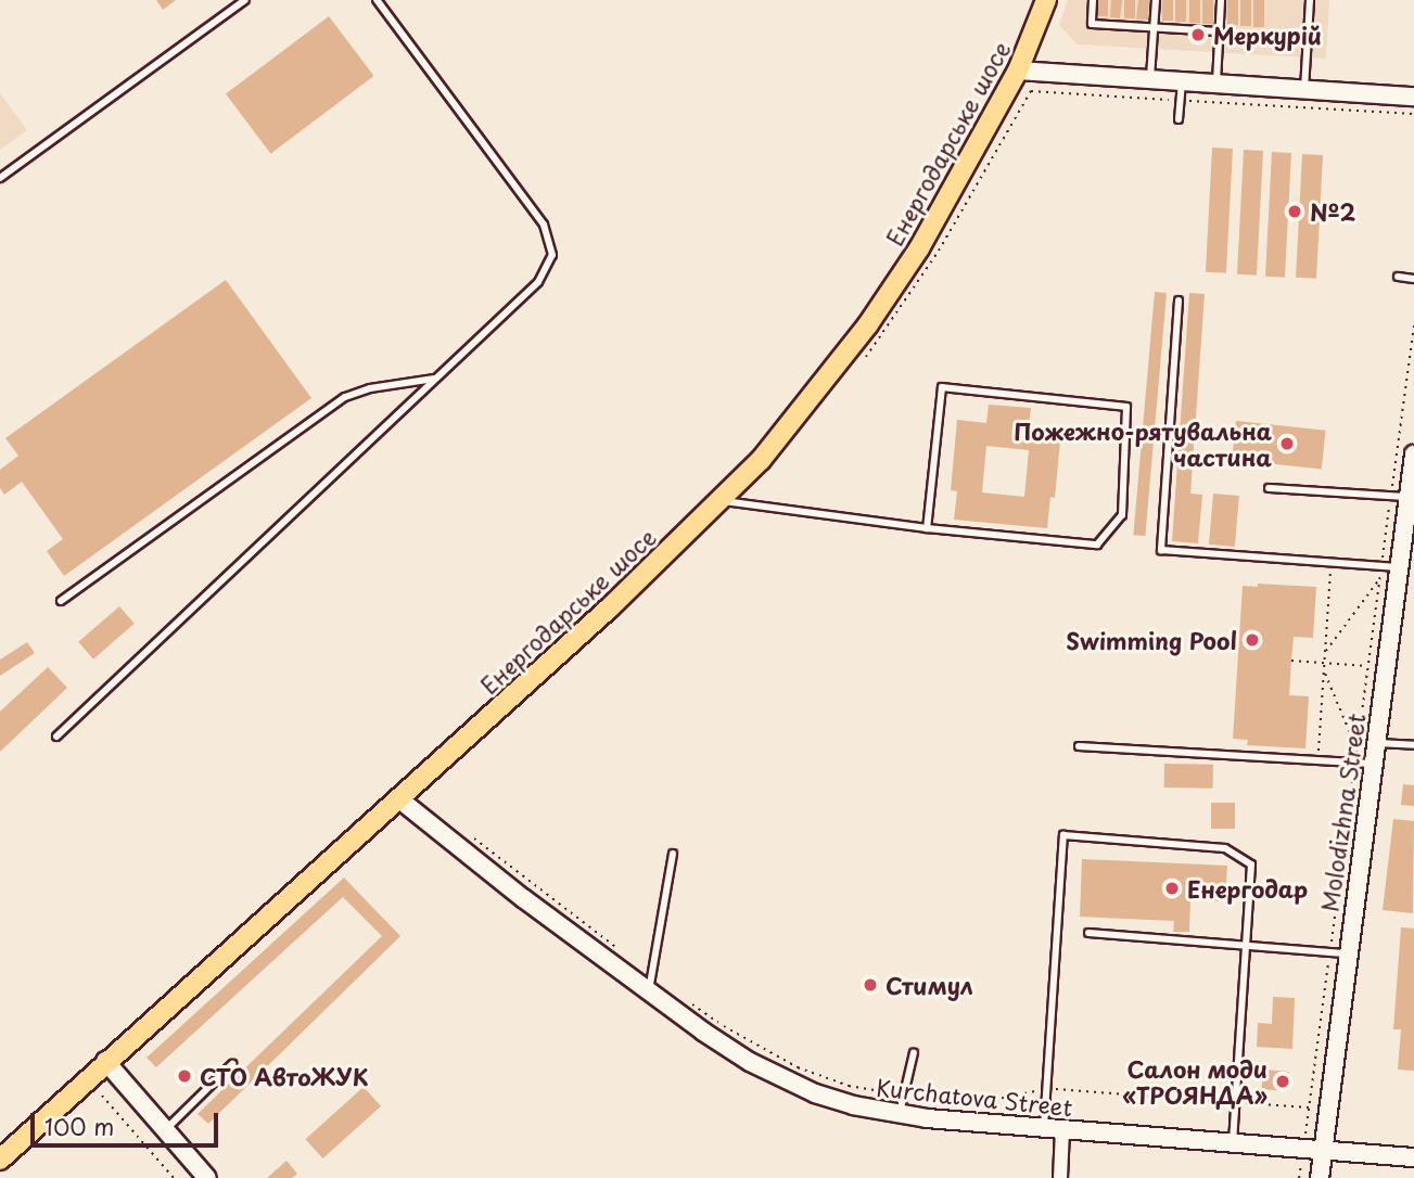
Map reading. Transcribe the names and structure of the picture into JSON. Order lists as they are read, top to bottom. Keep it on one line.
{"streets":{"main road":["Енергодарське шосе"],"street":["Molodizhna Street","Kurchatova Street"]},"crossings":[["Енергодарське шосе","Kurchatova Street"],["Molodizhna Street","Kurchatova Street"]],"places":["Меркурій","№2","Пожежно-рятувальна частина","Swimming Pool","Енергодар","Стимул","СТО АвтоЖУК","Салон моди «ТРОЯНДА»"],"scale_bar":"100 m"}
